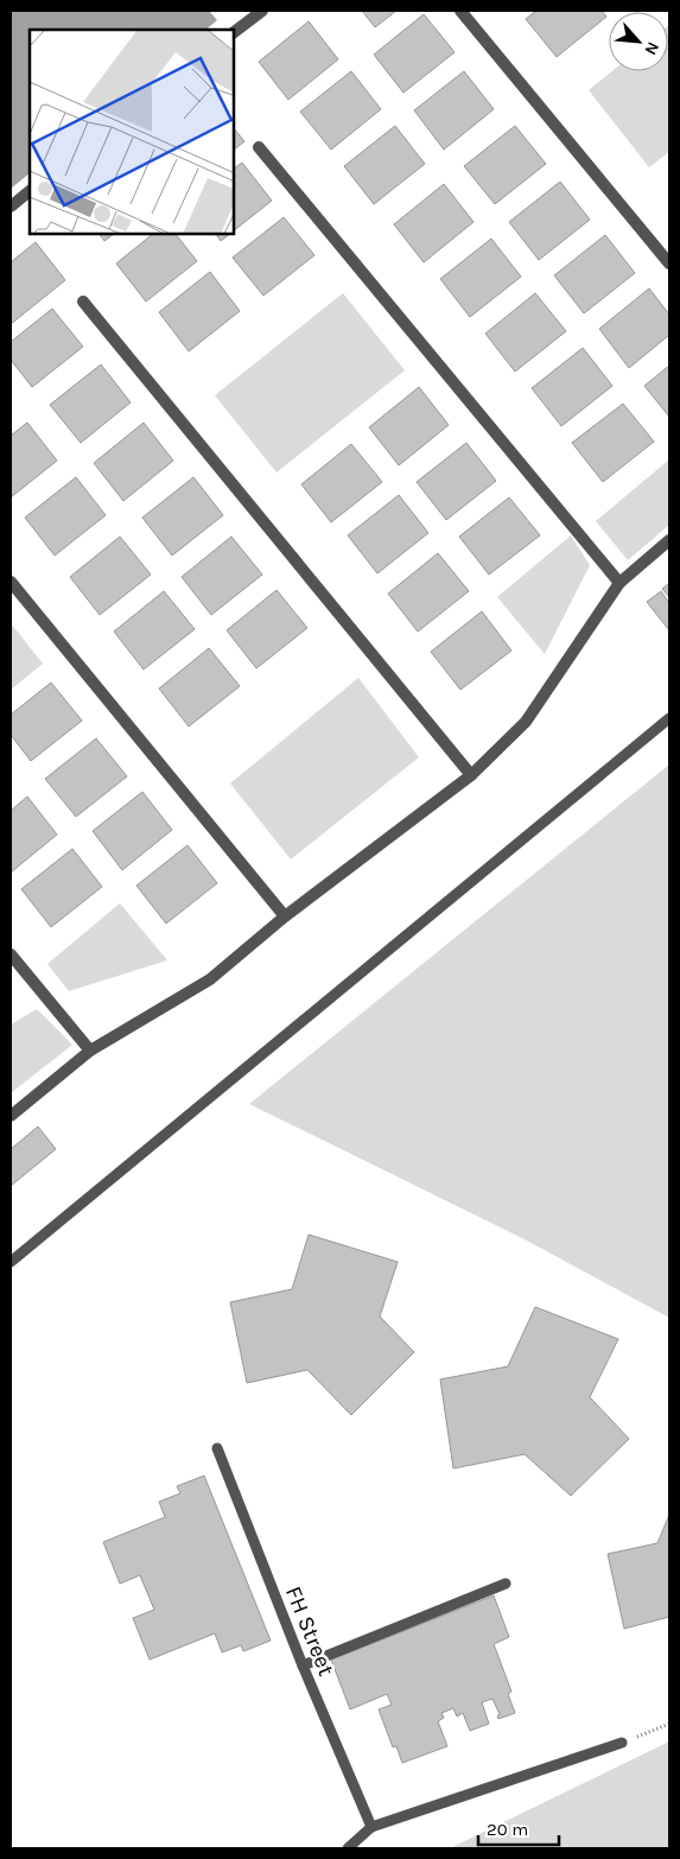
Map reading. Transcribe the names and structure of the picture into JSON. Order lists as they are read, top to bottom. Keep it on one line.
{"streets":{"lane":["FH Street"]},"scale_bar":"20 m","north":"bottom right"}
